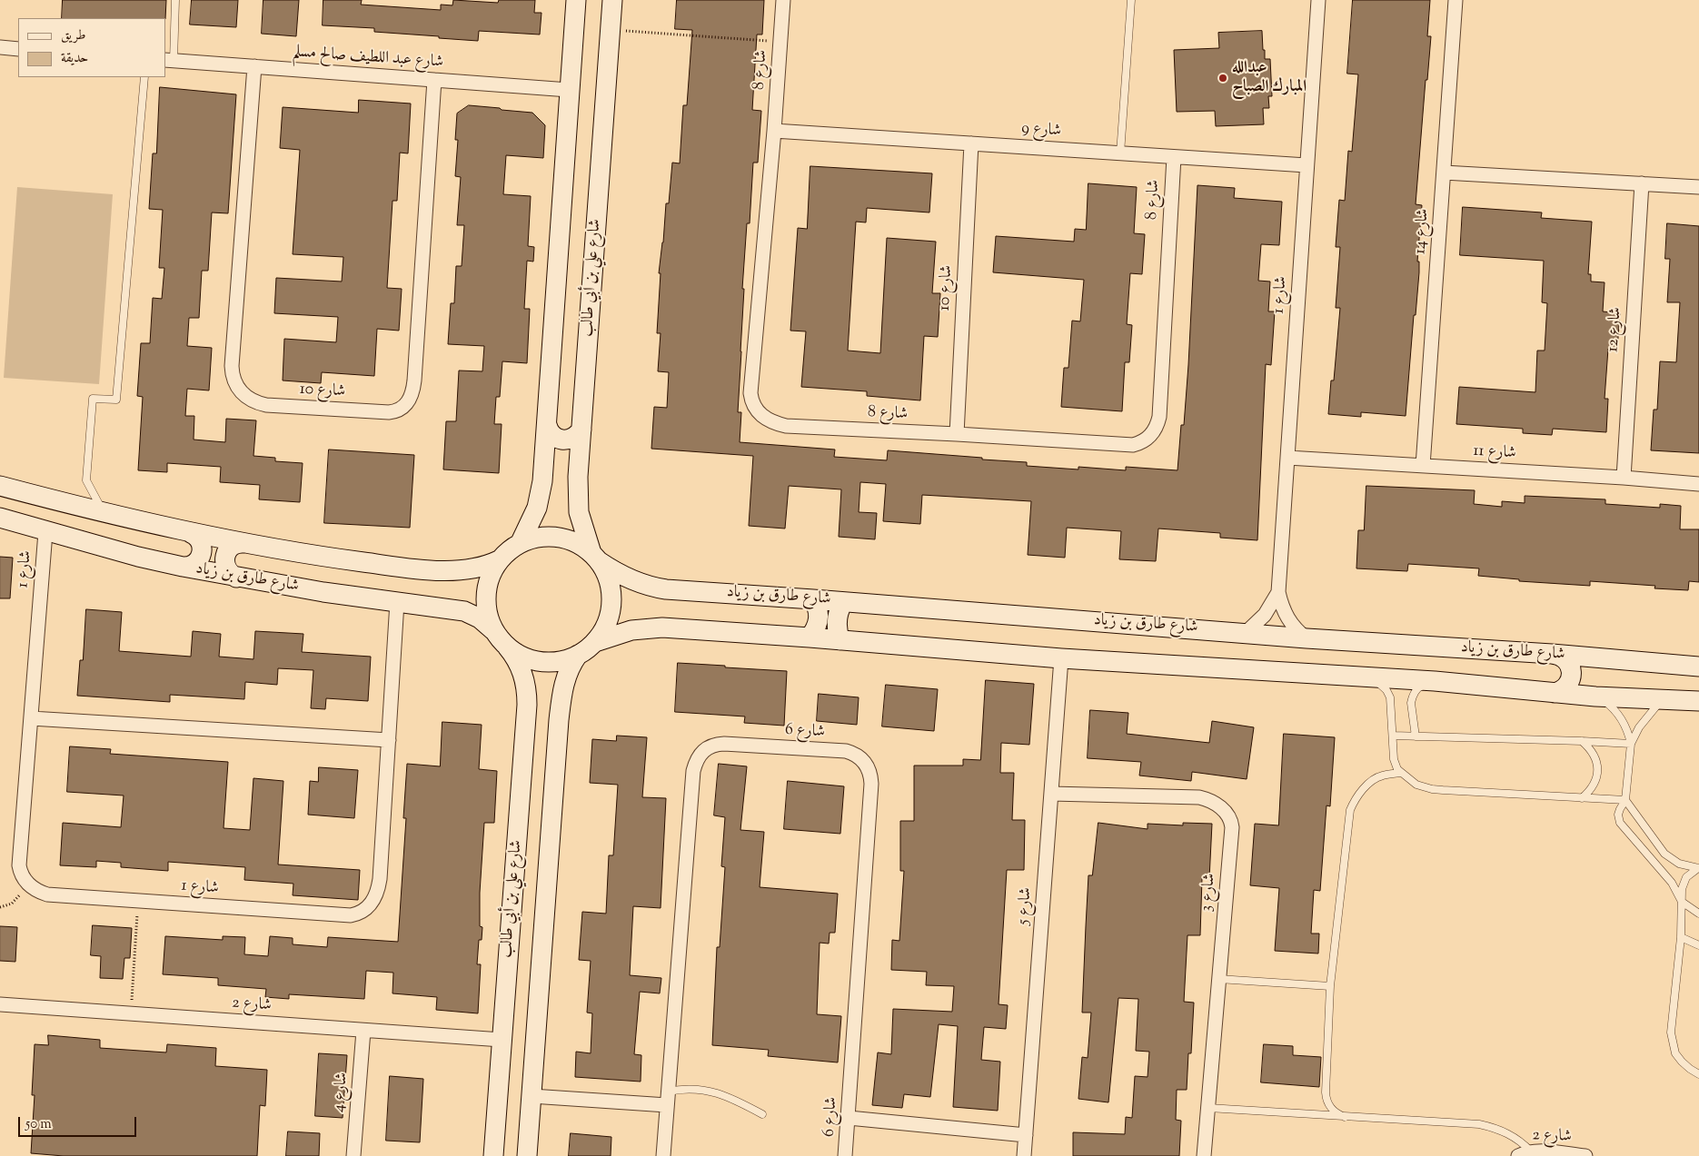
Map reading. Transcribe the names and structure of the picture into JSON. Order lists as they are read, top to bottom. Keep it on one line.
{"streets":{"main road":["شارع علي بن أبي طالب","شارع طارق بن زياد"],"street":["شارع عبد اللطيف صالح مسلم","شارع 8","شارع 9","شارع 14","شارع 10","شارع 1","شارع 12","شارع 11","شارع 6","شارع 3","شارع 5","شارع 2","شارع 4"]},"crossings":[["شارع عبد اللطيف صالح مسلم","شارع 10"],["شارع 8","شارع 9"],["شارع 8","شارع 10"],["شارع 9","شارع 10"],["شارع 9","شارع 1"],["شارع 14","شارع 11"],["شارع علي بن أبي طالب","شارع طارق بن زياد"],["شارع علي بن أبي طالب","شارع 2"],["شارع 1","شارع 11"],["شارع 1","شارع طارق بن زياد"],["شارع 12","شارع 11"],["شارع 3","شارع 5"],["شارع 2","شارع 4"]],"places":["عبدالله المبارك الصباح"],"legend":["طريق","حديقة"],"scale_bar":"50 m"}
